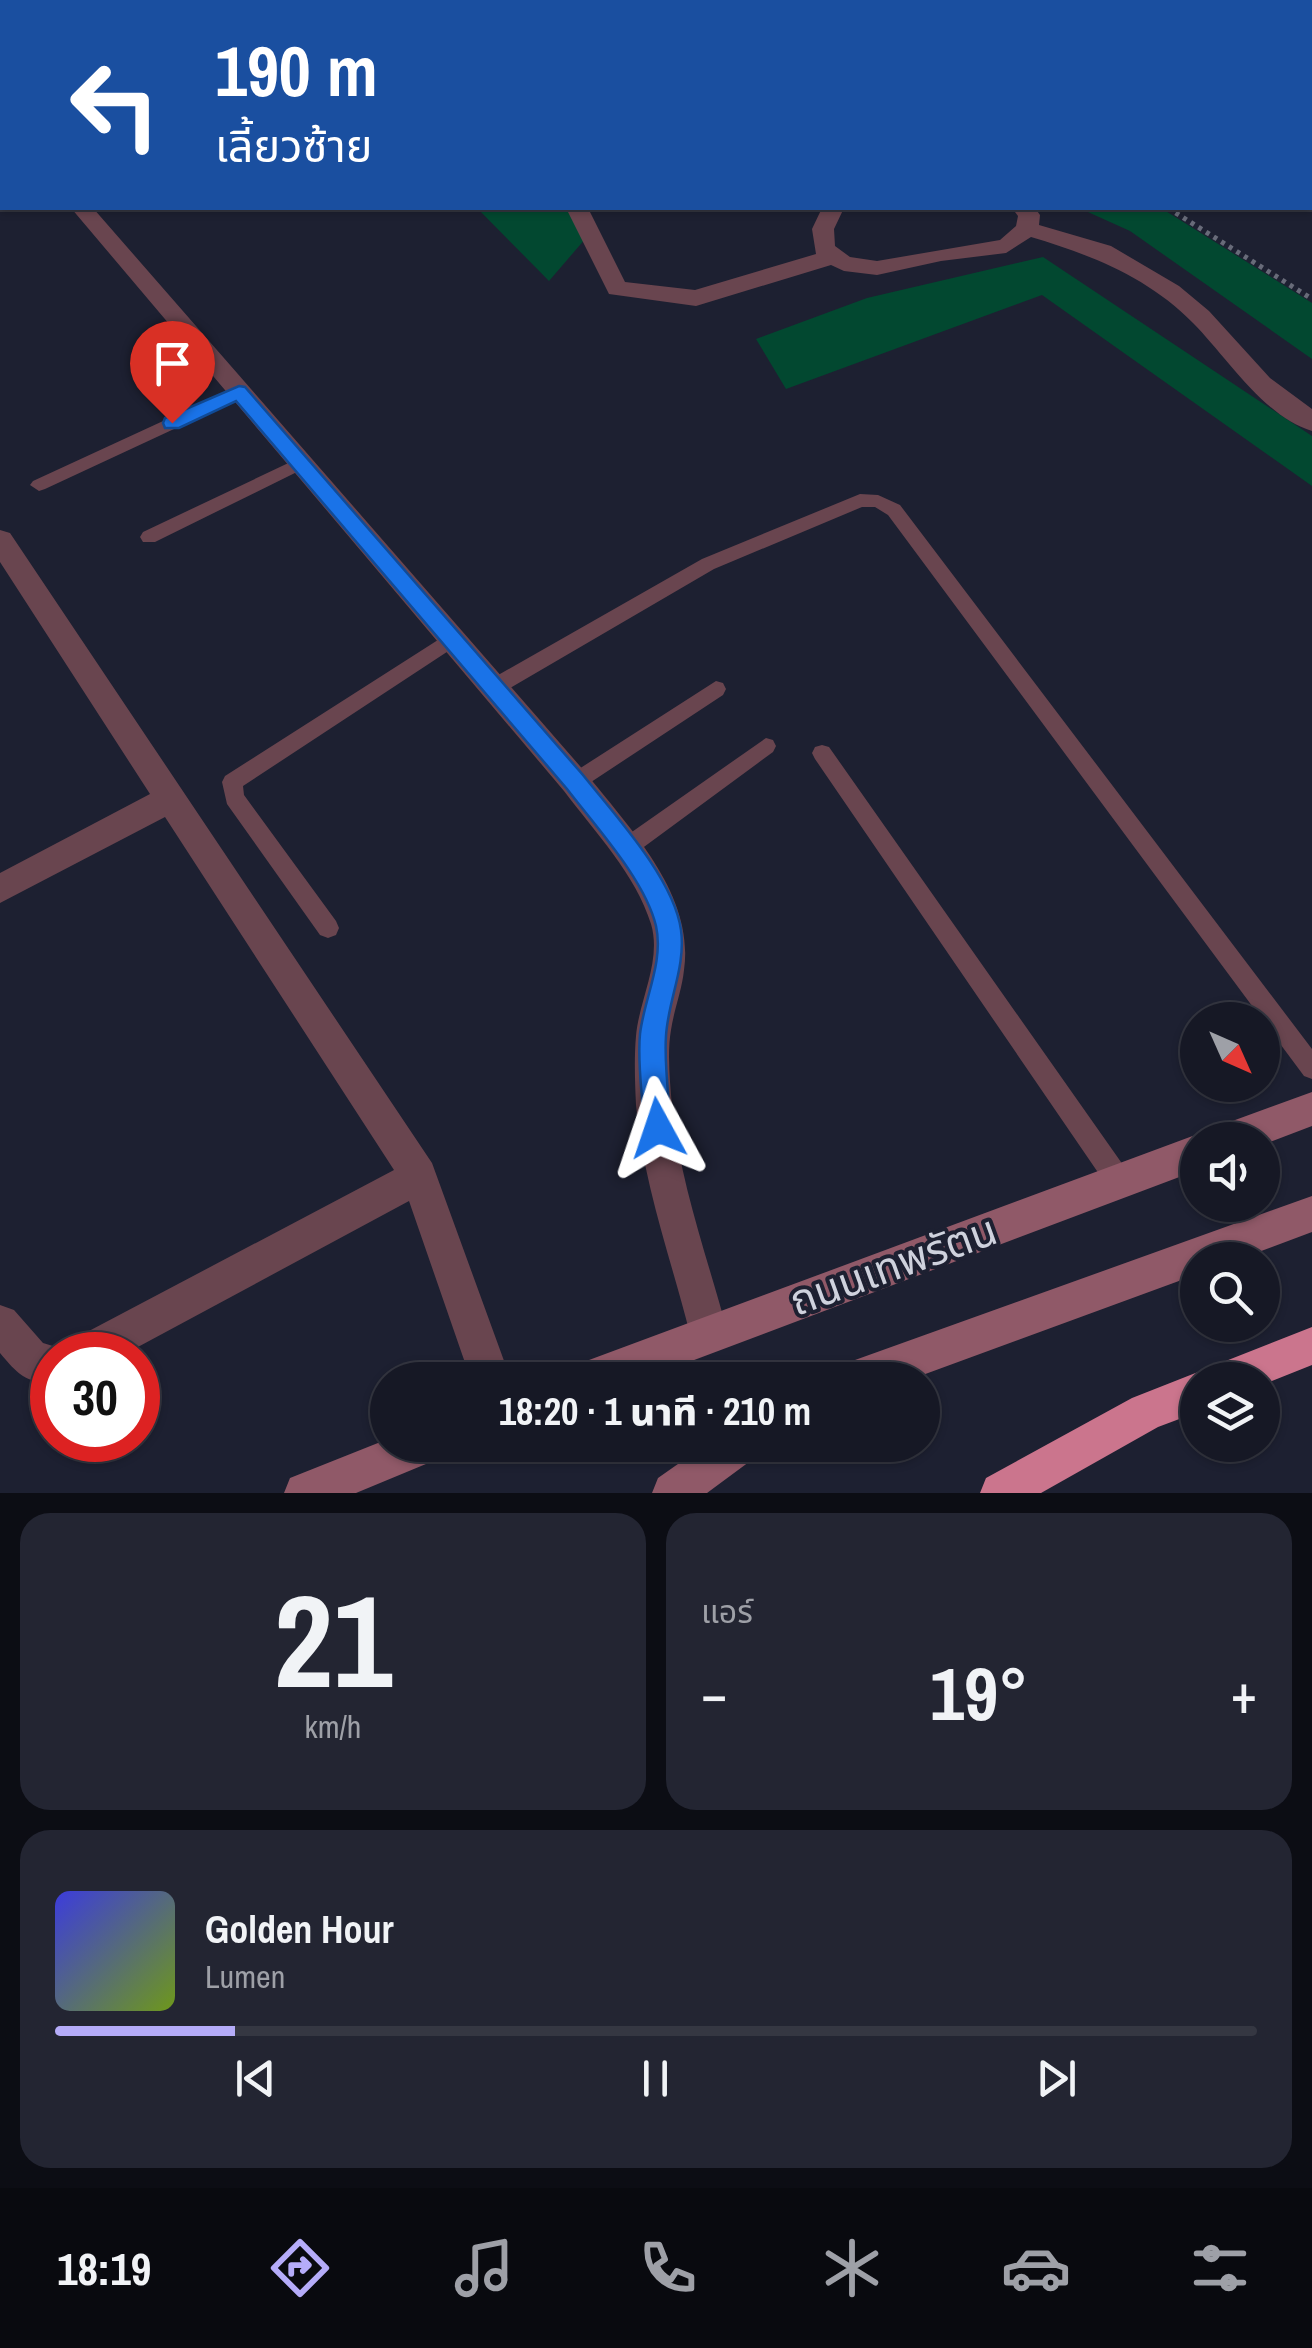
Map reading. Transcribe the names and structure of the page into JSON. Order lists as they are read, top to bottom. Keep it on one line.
{"streets":{"main road":["ถนนเทพรัตน"]},"north":"bottom right","page":{"turn":["190 m","เลี้ยวซ้าย"],"limit":"30","trip":"18:20 · 1 นาที · 210 m","tile":[["21","km/h"],"แอร์"],"heat":["−","19°","+"],"song":["Golden Hour","Lumen"],"tabs":"18:19"}}
